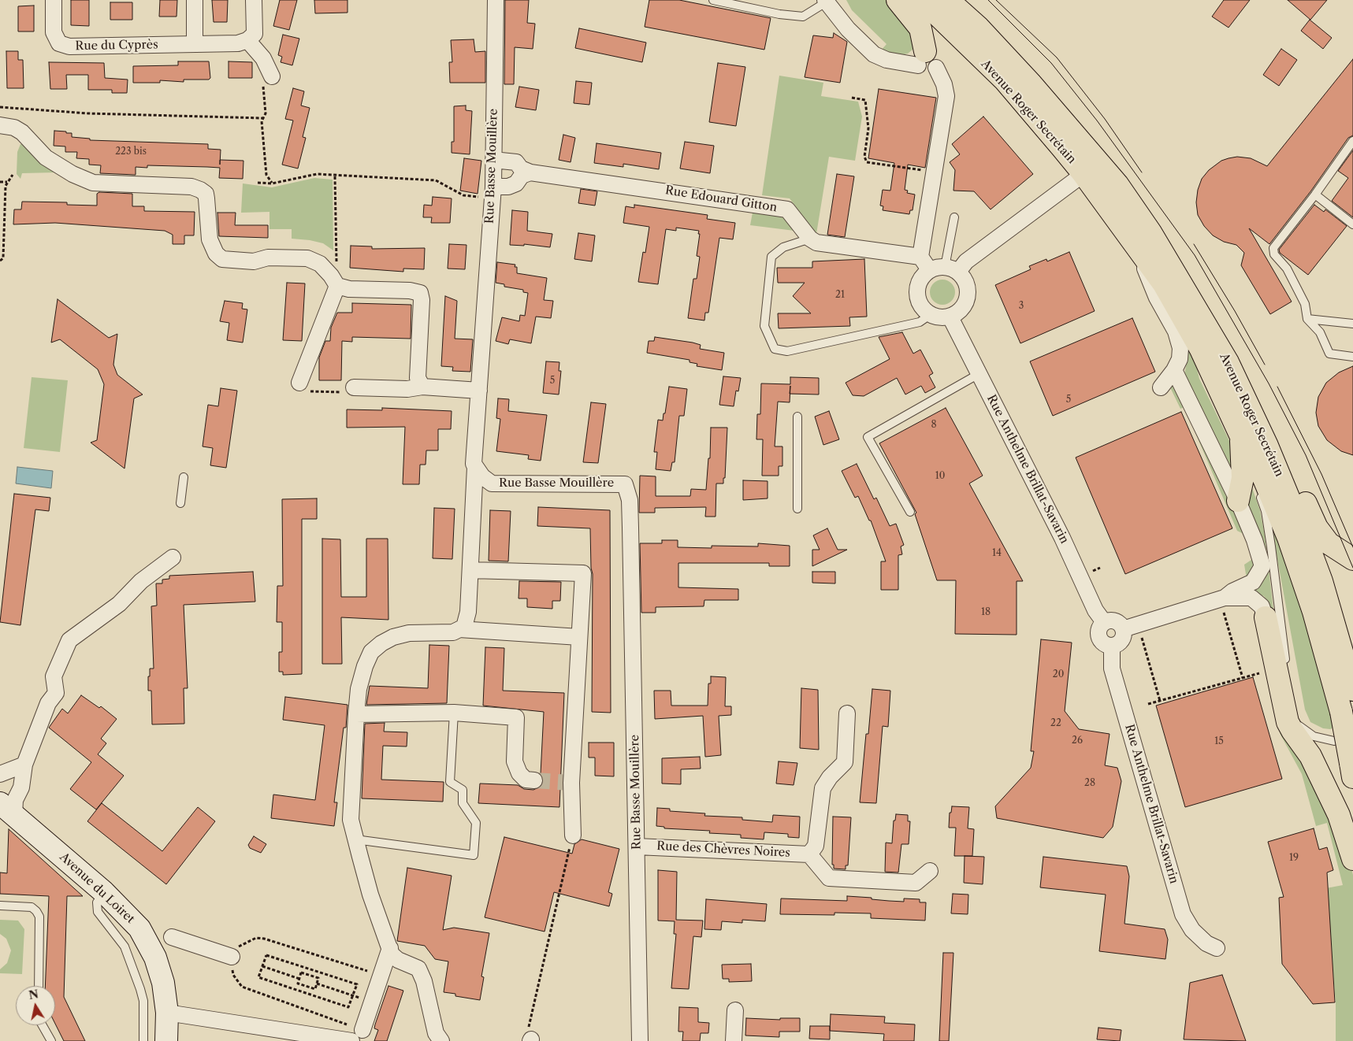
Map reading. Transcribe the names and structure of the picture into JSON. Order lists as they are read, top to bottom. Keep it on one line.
{"streets":{"main road":["Avenue Roger Secrétain","Avenue du Loiret"],"street":["Rue du Cyprès","Rue Basse Mouillère","Rue Edouard Gitton","Rue Anthelme Brillat-Savarin","Rue des Chèvres Noires"]},"crossings":[["Rue Basse Mouillère","Rue Edouard Gitton"],["Rue Basse Mouillère","Rue des Chèvres Noires"]],"house_numbers":["223 bis","21","3","5","5","8","10","14","18","20","22","26","15","28","19"],"north":"top"}
